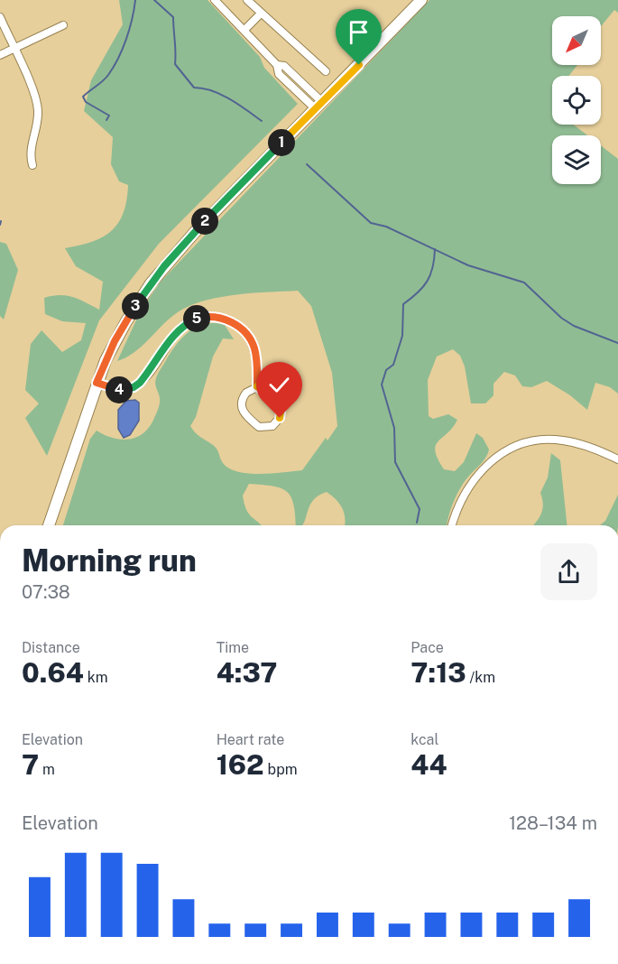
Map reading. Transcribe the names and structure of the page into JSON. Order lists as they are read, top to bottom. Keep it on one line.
{"north":"bottom left","page":{"pins":["1","2","3","5","4"],"heading":["Morning run","07:38"],"stats":[["Distance","0.64 km"],["Time","4:37"],["Pace","7:13 /km"],["Elevation","7 m"],["Heart rate","162 bpm"],["kcal","44"]],"chart":["Elevation","128–134 m"]}}
